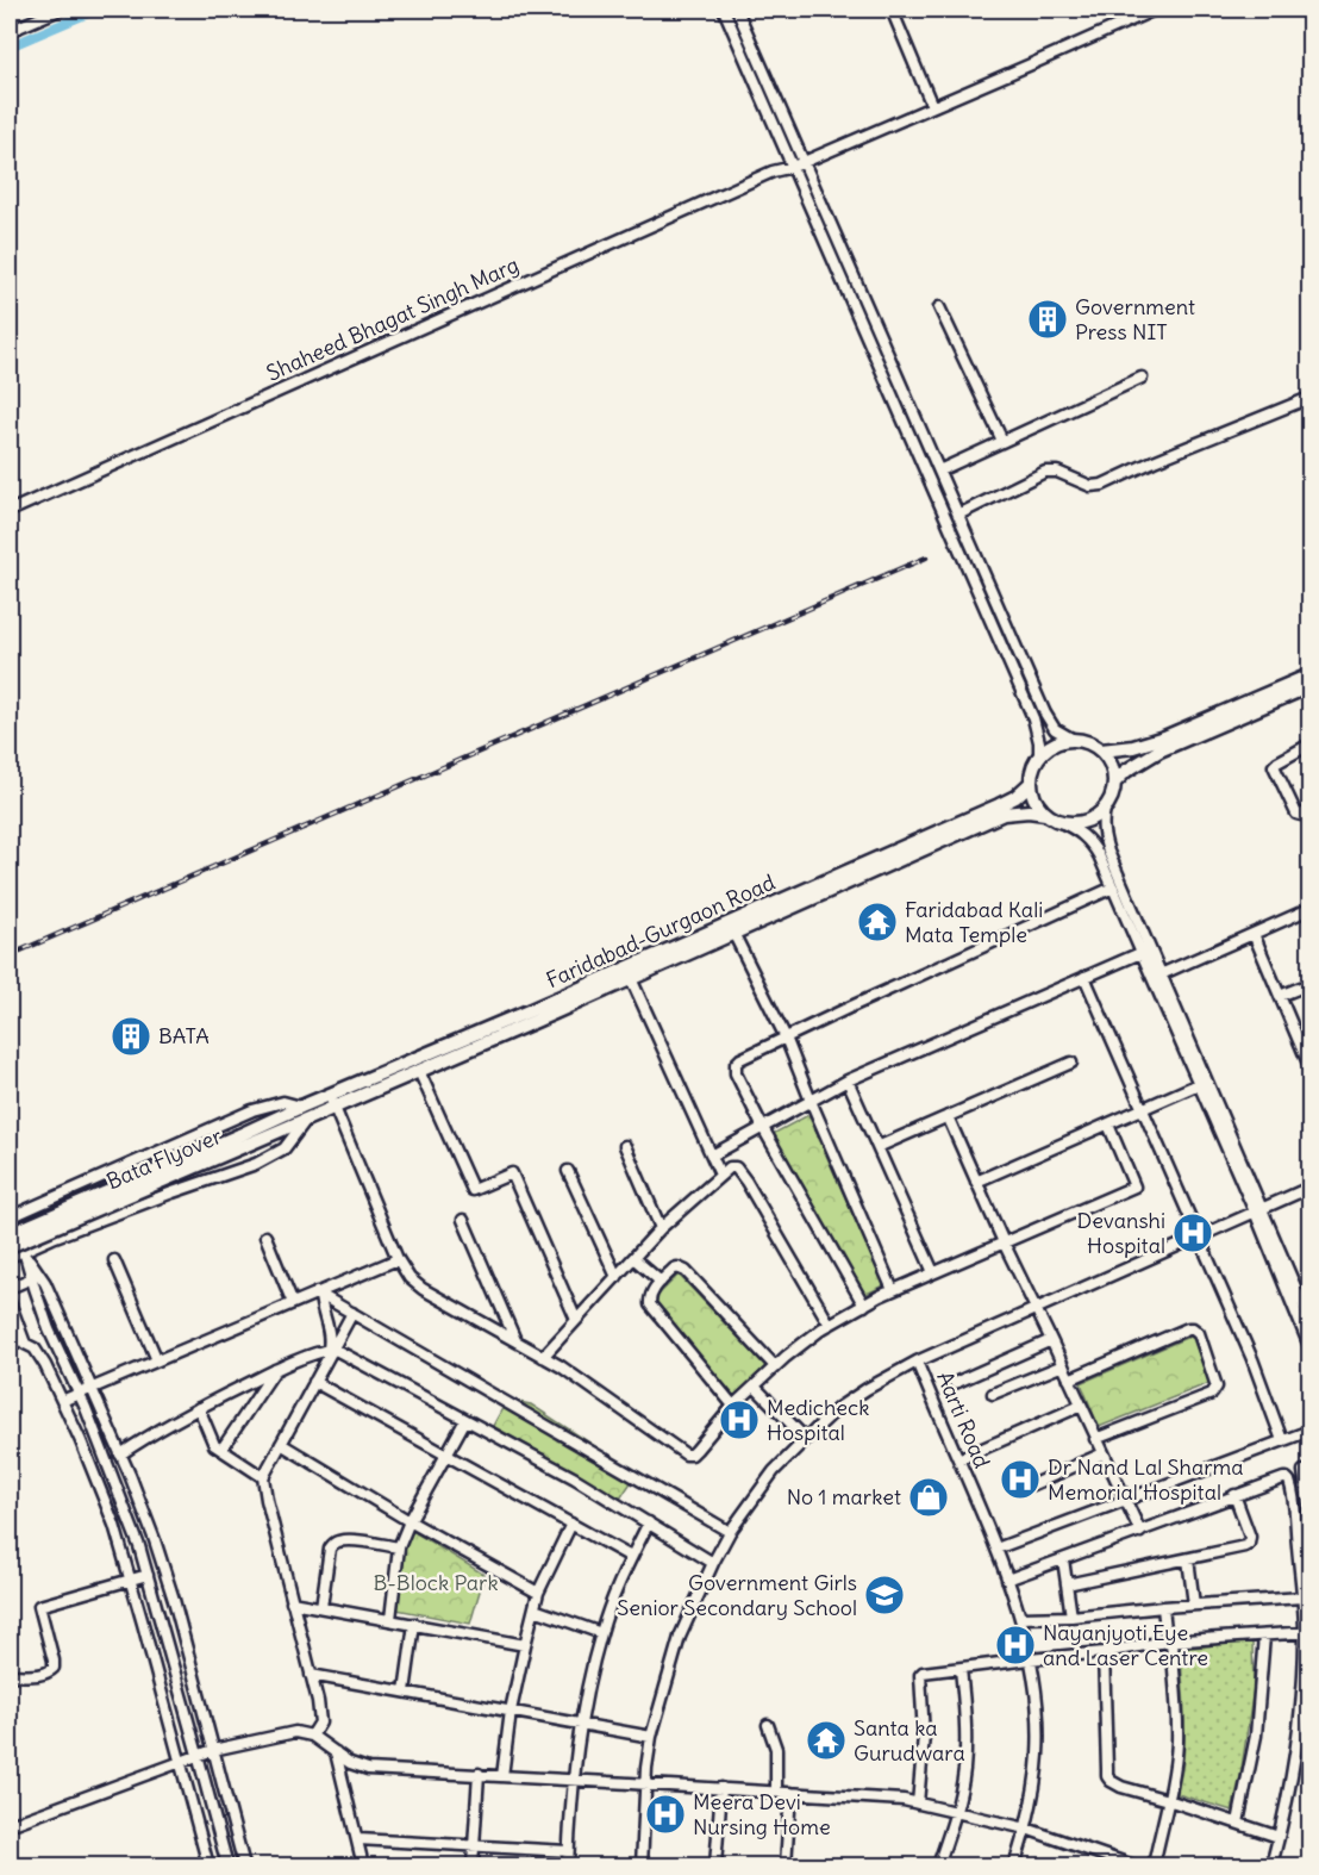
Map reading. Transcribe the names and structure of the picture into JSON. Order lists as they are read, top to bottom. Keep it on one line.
{"streets":{"main road":["Faridabad-Gurgaon Road","Bata Flyover"],"street":["Shaheed Bhagat Singh Marg","Aarti Road"]},"crossings":[["Faridabad-Gurgaon Road","Bata Flyover"]],"parks":["B-Block Park"],"places":{"building":["Government Press NIT","BATA"],"temple":["Faridabad Kali Mata Temple","Santa ka Gurudwara"],"hospital":["Devanshi Hospital","Medicheck Hospital","Dr Nand Lal Sharma Memorial Hospital","Nayanjyoti Eye and Laser Centre","Meera Devi Nursing Home"],"shop":["No 1 market"],"school or university":["Government Girls Senior Secondary School"]}}
